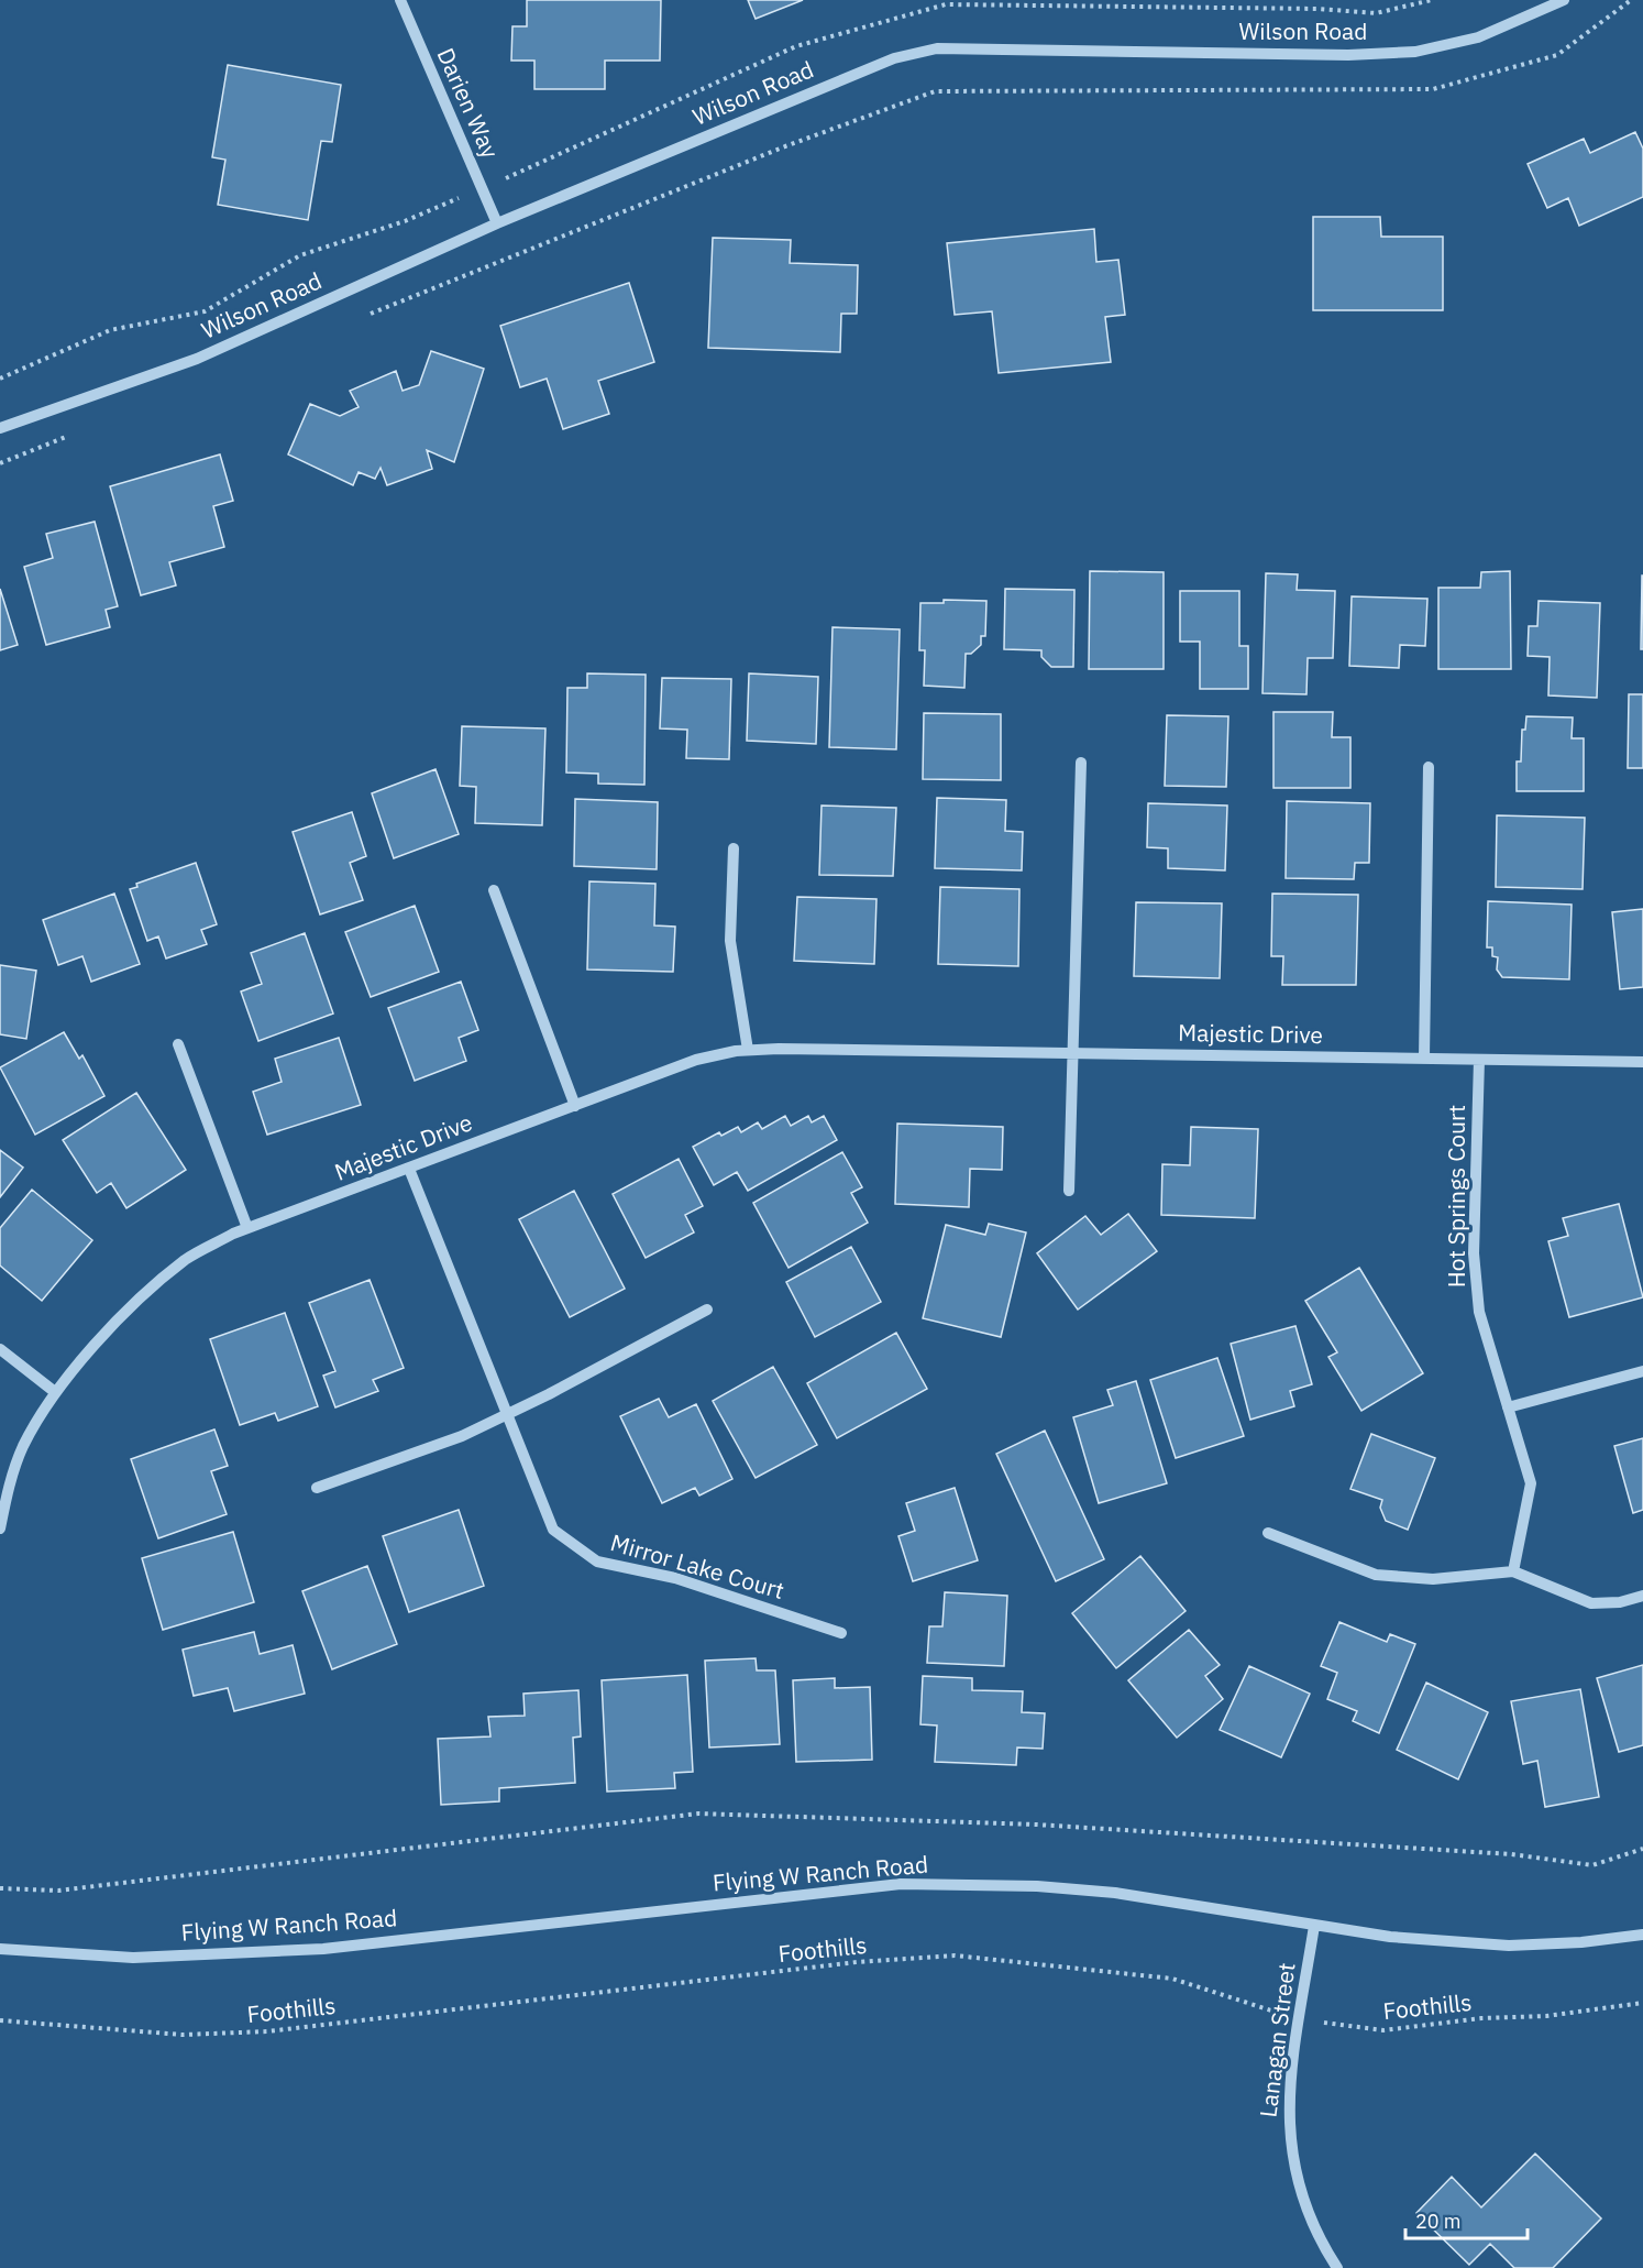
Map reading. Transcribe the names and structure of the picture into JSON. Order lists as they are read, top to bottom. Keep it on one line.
{"streets":{"street":["Wilson Road","Darien Way","Majestic Drive","Hot Springs Court","Mirror Lake Court","Flying W Ranch Road","Lanagan Street"],"path":["Foothills"]},"crossings":[["Wilson Road","Darien Way"],["Majestic Drive","Hot Springs Court"],["Majestic Drive","Mirror Lake Court"],["Flying W Ranch Road","Lanagan Street"],["Foothills","Lanagan Street"]],"scale_bar":"20 m"}
